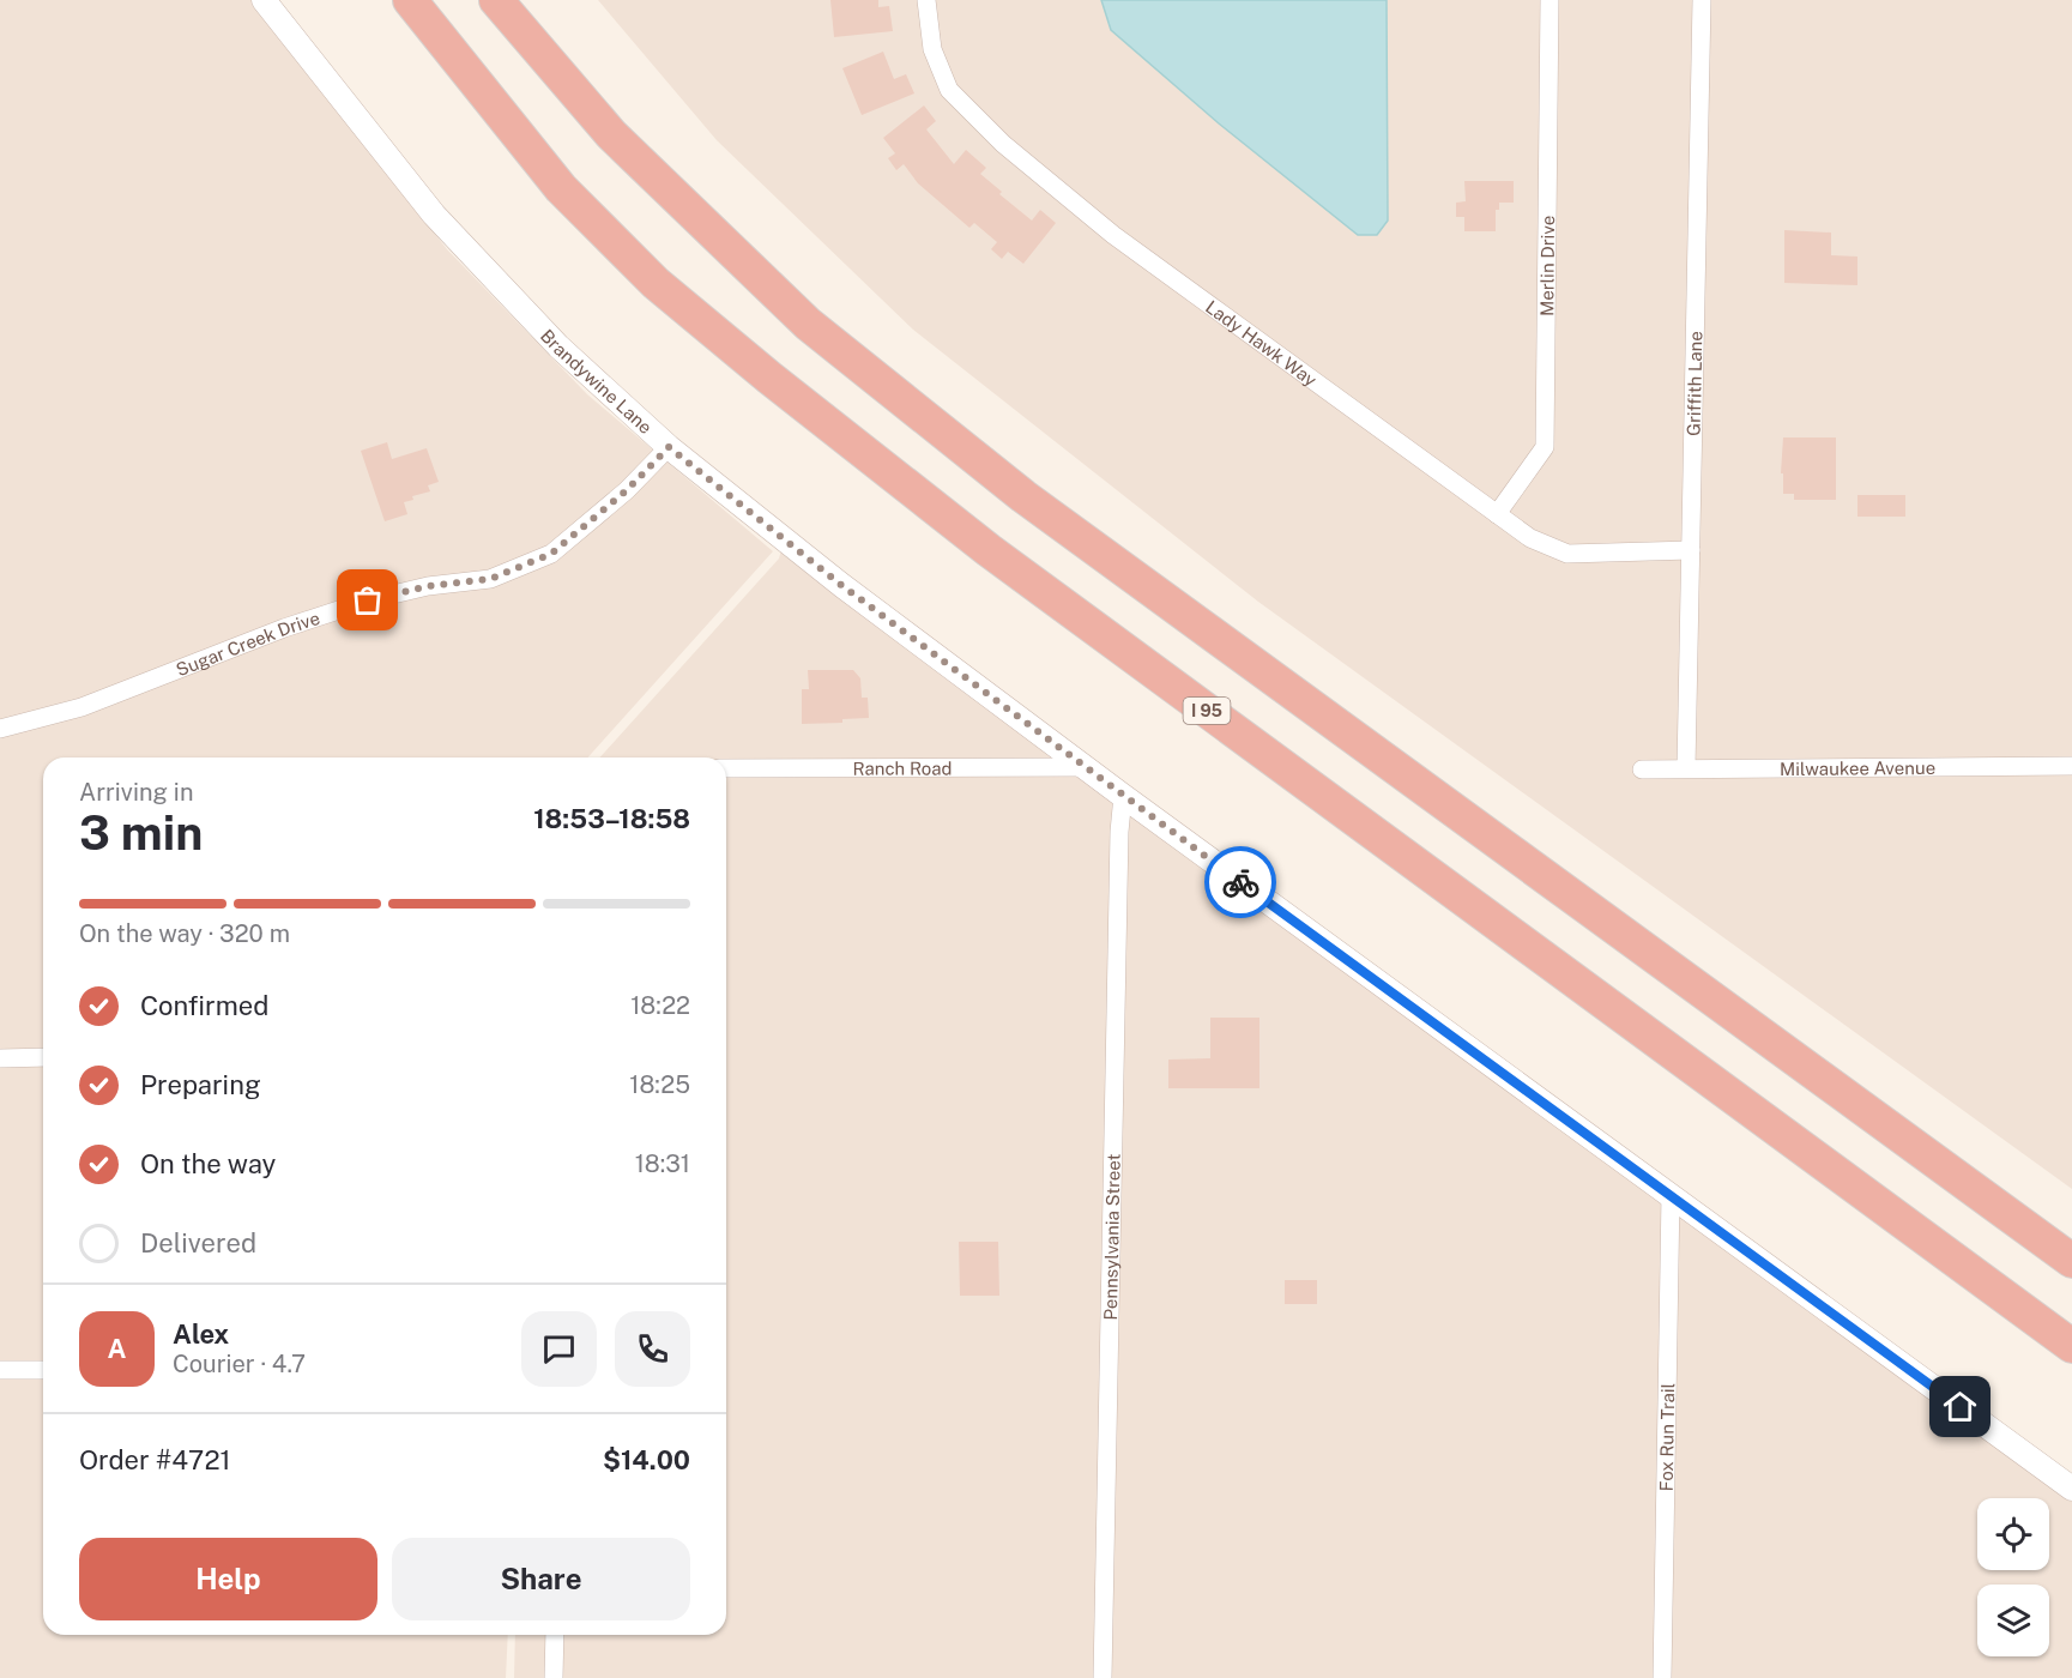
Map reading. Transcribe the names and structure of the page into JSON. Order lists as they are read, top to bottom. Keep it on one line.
{"streets":{"highway":["I 95"],"street":["Merlin Drive","Lady Hawk Way","Brandywine Lane","Griffith Lane","Sugar Creek Drive","Milwaukee Avenue","Ranch Road","Pennsylvania Street","Fox Run Trail"]},"crossings":[["Merlin Drive","Lady Hawk Way"],["Lady Hawk Way","Griffith Lane"],["Brandywine Lane","Sugar Creek Drive"],["Brandywine Lane","Ranch Road"],["Brandywine Lane","Pennsylvania Street"],["Brandywine Lane","Fox Run Trail"],["Griffith Lane","Milwaukee Avenue"]],"page":{"heading":["3 min","Arriving in","18:53–18:58"],"panel":["Alex","Courier · 4.7","Order #4721","$14.00"],"bar":"On the way · 320 m","list":[["Confirmed","18:22"],["Preparing","18:25"],["On the way","18:31"],"Delivered"],"round":"A","buttons":["Help","Share"]}}
